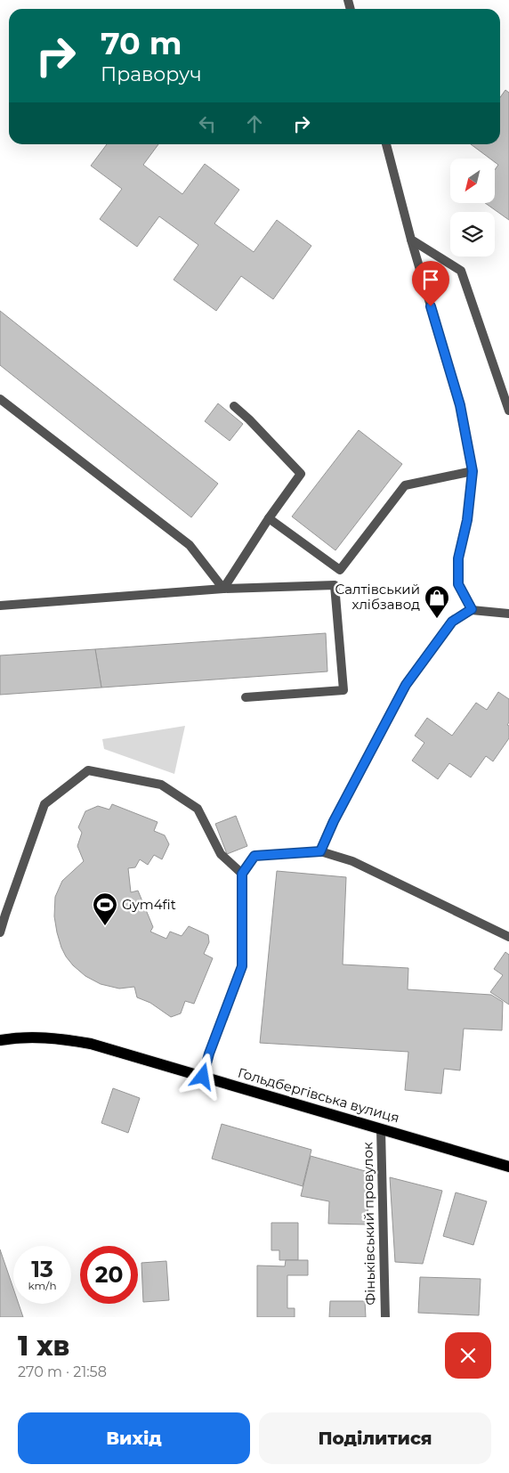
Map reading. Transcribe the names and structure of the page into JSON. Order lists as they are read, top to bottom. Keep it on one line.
{"streets":{"main road":["Гольдбергівська вулиця"],"street":["Фіньківський провулок"]},"crossings":[["Гольдбергівська вулиця","Фіньківський провулок"]],"places":{"shop":["Салтівський хлібзавод"],"sports":["Gym4fit"]},"north":"bottom left","page":{"turn":["70 m","Праворуч"],"speed":"13 km/h","limit":"20","heading":["1 хв","270 m · 21:58"],"buttons":["Вихід","Поділитися"]}}
